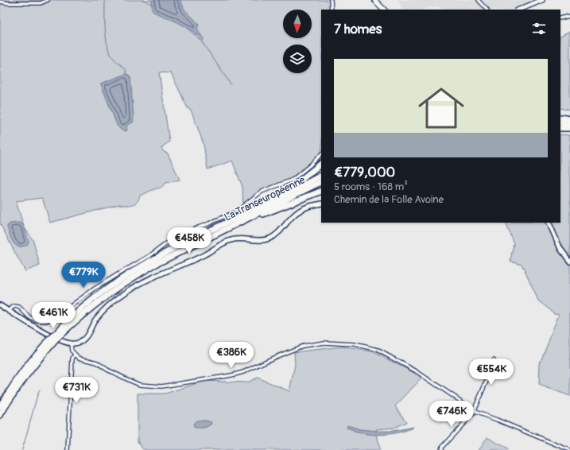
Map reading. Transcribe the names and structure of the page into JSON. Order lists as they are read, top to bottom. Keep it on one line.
{"streets":{"highway":["La Transeuropéenne"]},"north":"bottom","page":{"heading":"7 homes","list":[{"name":"€779,000","note":"5 rooms · 168 m² · Chemin de la Folle Avoine"}],"price":["€458K","€779K","€461K","€386K","€554K","€731K","€746K"]}}
